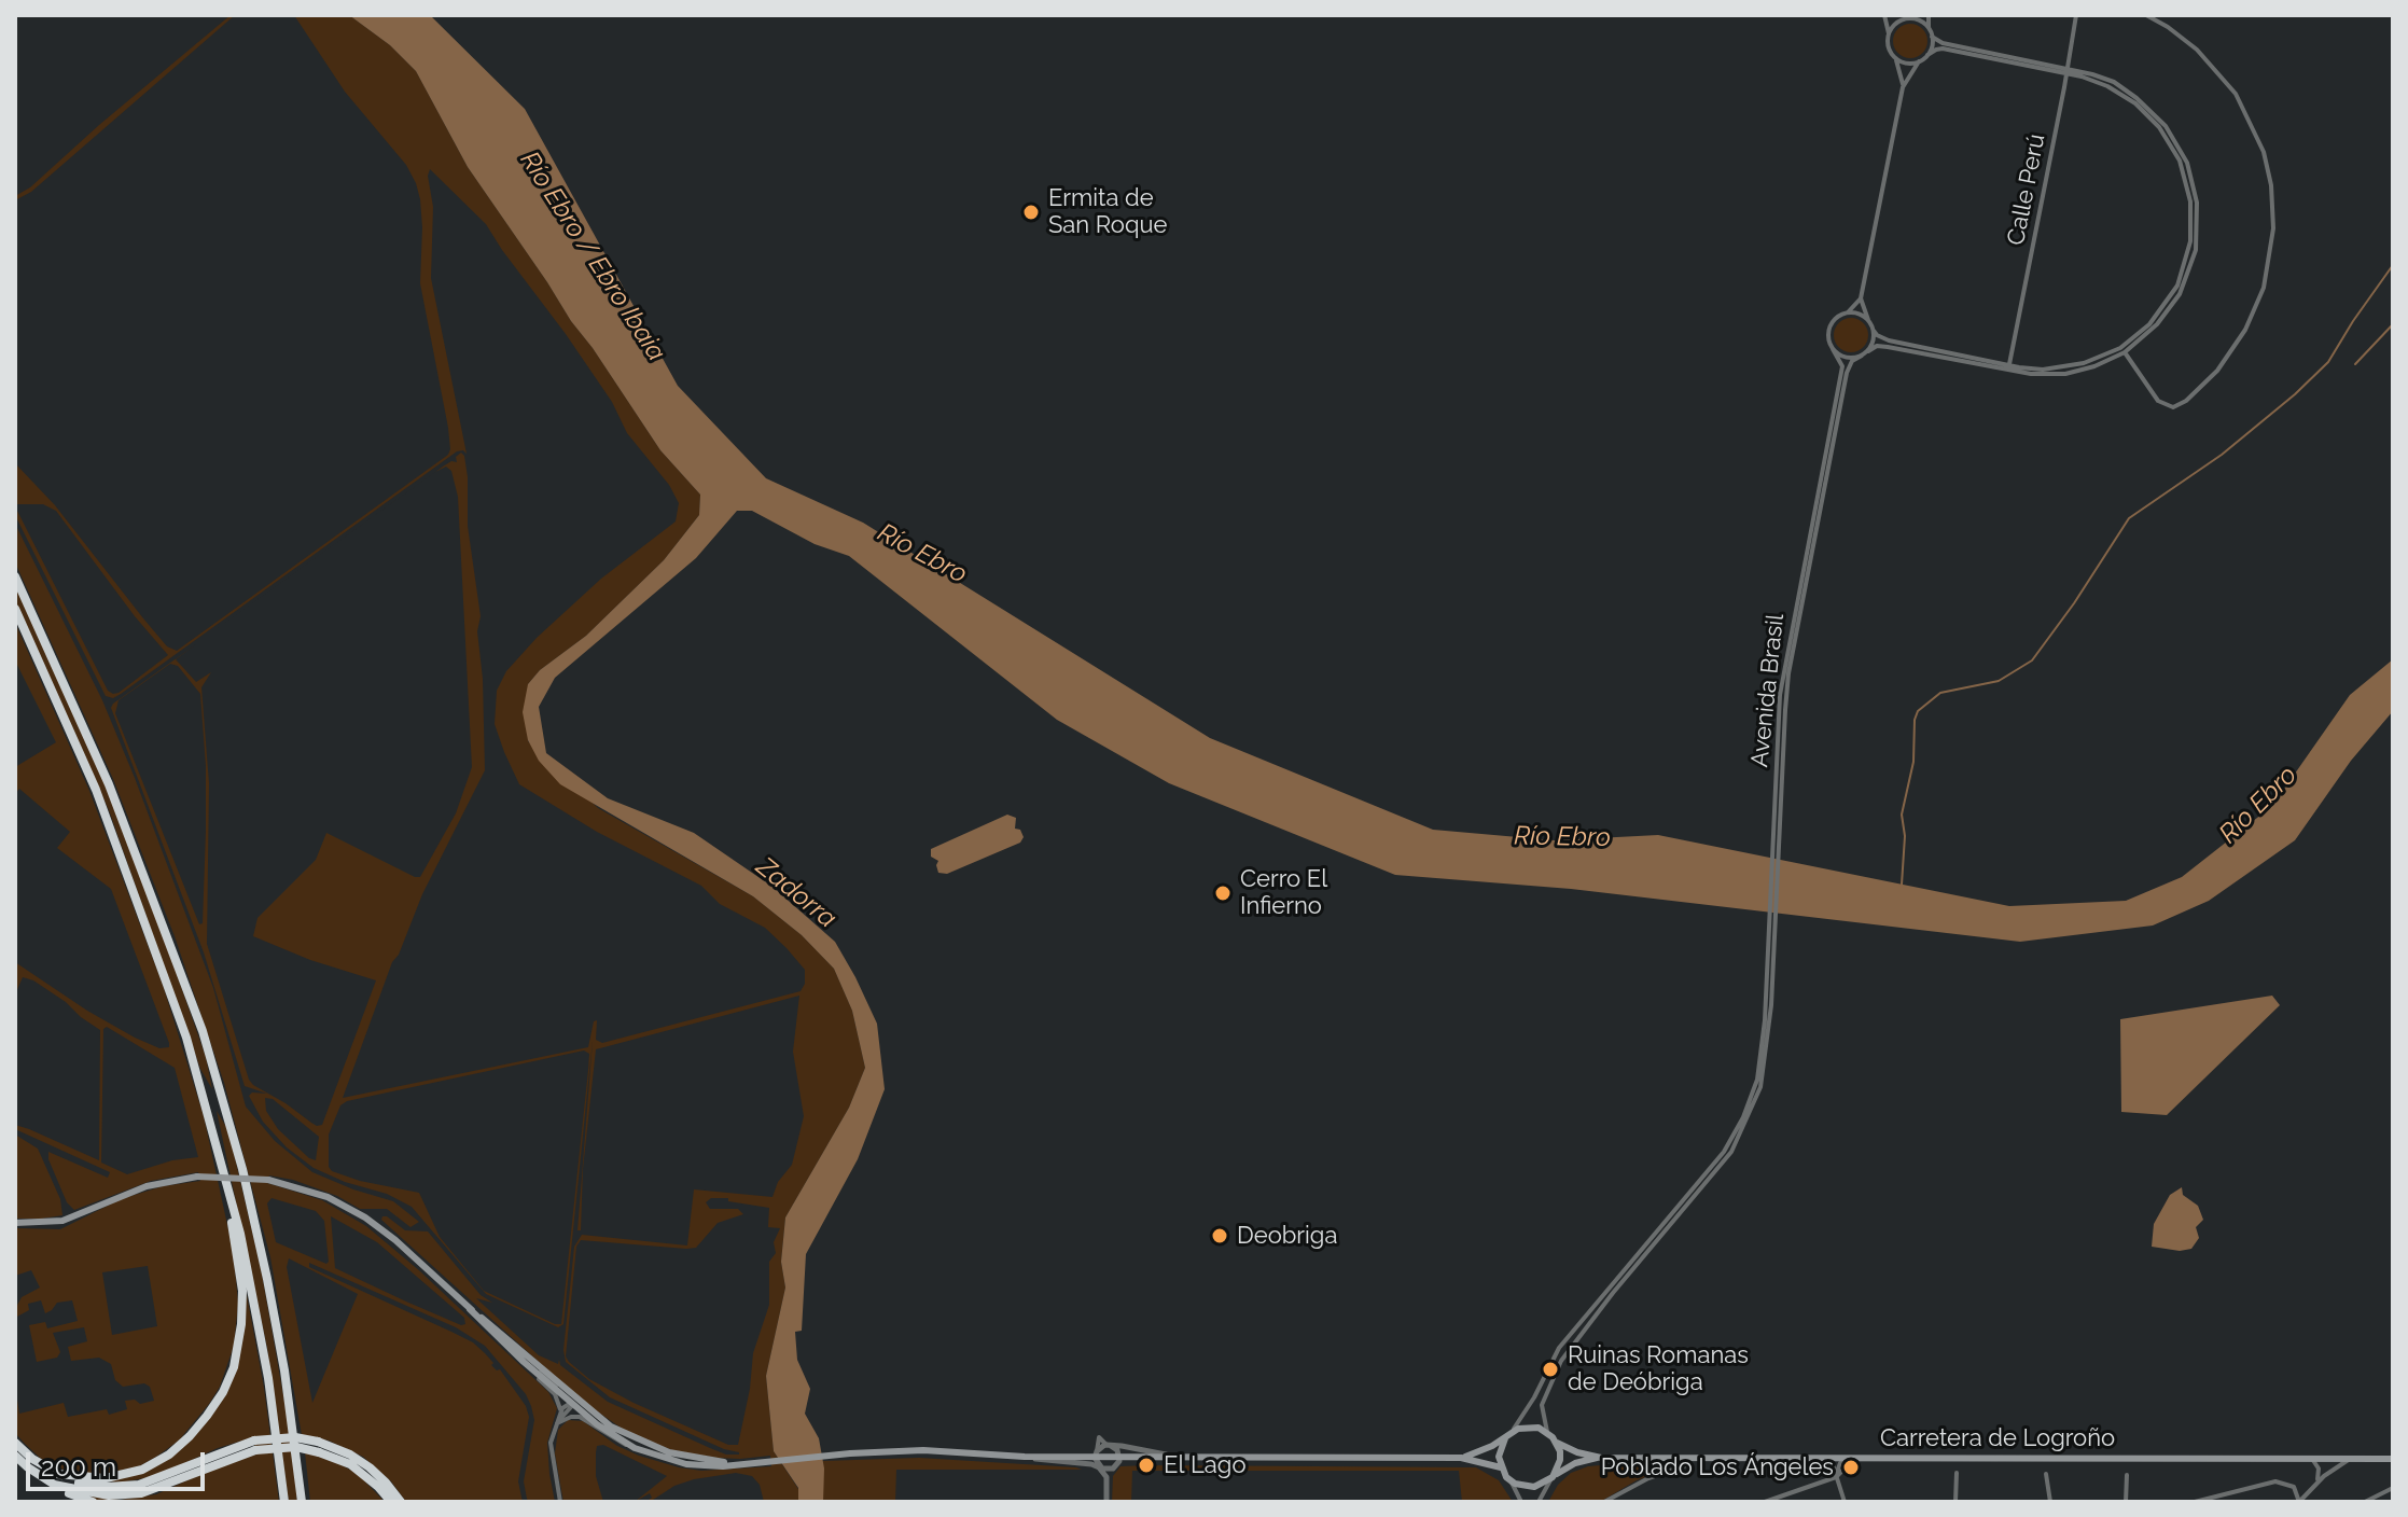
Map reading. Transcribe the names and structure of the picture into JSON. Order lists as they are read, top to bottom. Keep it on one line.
{"streets":{"main road":["Carretera de Logroño"],"street":["Calle Perú","Avenida Brasil"]},"water":["Río Ebro / Ebro Ibaia","Río Ebro","Zadorra"],"places":["Ermita de San Roque","Cerro El Infierno","Deobriga","Ruinas Romanas de Deóbriga","El Lago","Poblado Los Ángeles"],"scale_bar":"200 m"}
